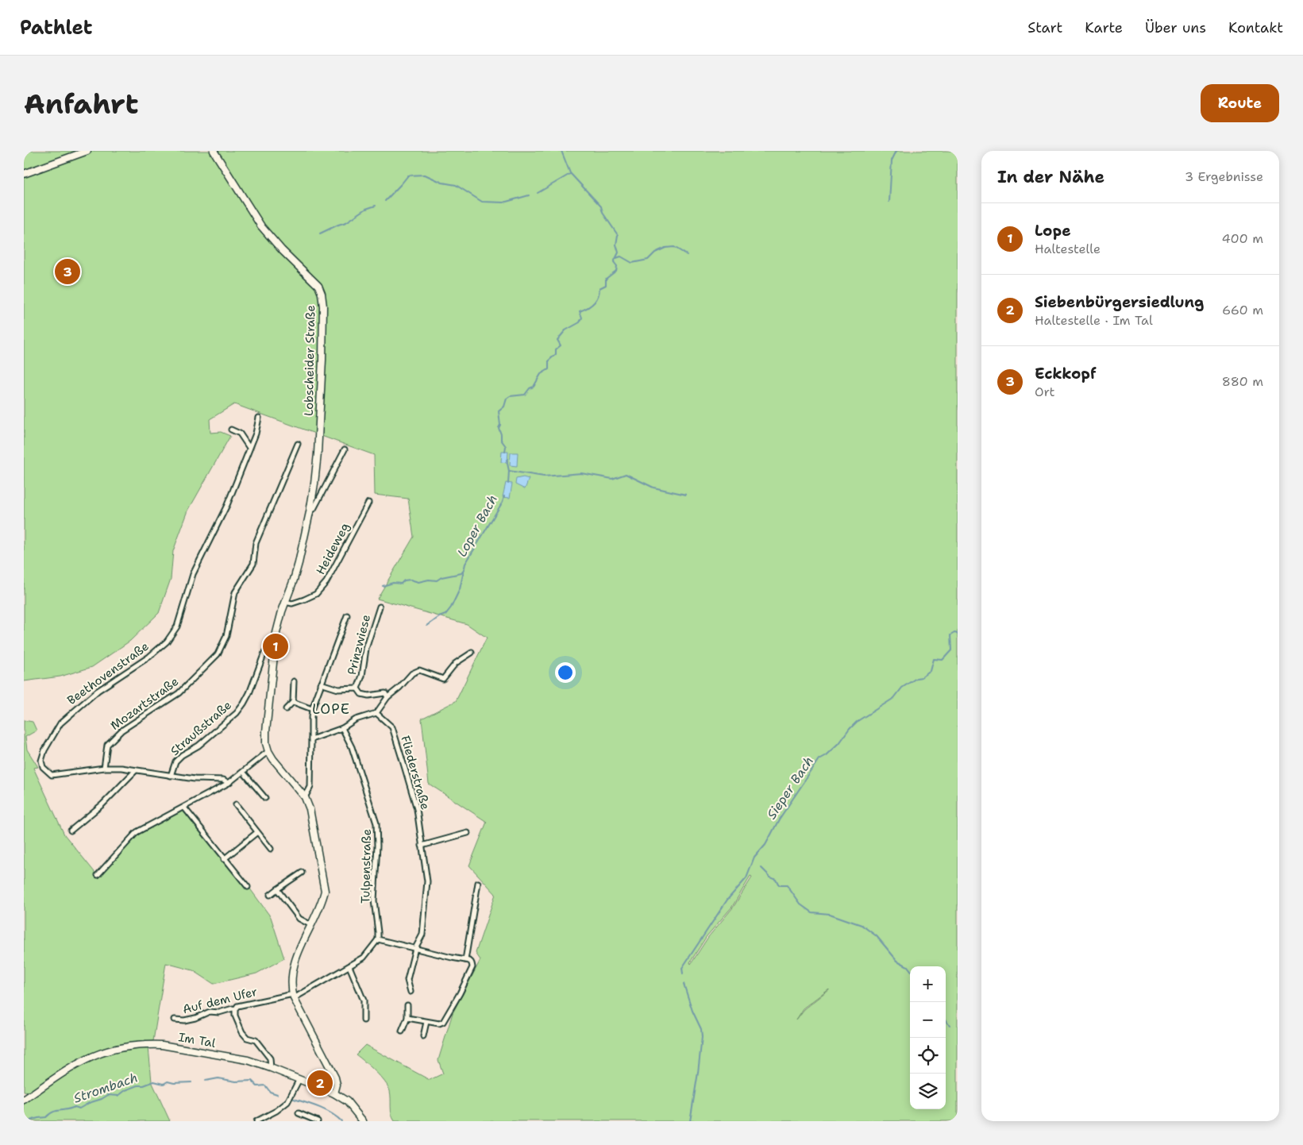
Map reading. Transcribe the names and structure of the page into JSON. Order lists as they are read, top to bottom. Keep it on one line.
{"streets":{"street":["Lobscheider Straße","Heideweg","Prinzwiese","Beethovenstraße","Mozartstraße","Straußstraße","Fliederstraße","Tulpenstraße","Auf dem Ufer","Im Tal"]},"crossings":[["Lobscheider Straße","Heideweg"],["Lobscheider Straße","Auf dem Ufer"],["Lobscheider Straße","Im Tal"],["Beethovenstraße","Mozartstraße"],["Beethovenstraße","Straußstraße"],["Tulpenstraße","Auf dem Ufer"]],"districts":["LOPE"],"water":["Loper Bach","Sieper Bach","Strombach"],"page":{"header":"Pathlet","nav":["Start","Karte","Über uns","Kontakt"],"buttons":"Route","title":"Anfahrt","heading":["In der Nähe","3 Ergebnisse"],"list":[{"mark":"1","name":"Lope","note":"Haltestelle","value":"400 m"},{"mark":"2","name":"Siebenbürgersiedlung","note":"Haltestelle · Im Tal","value":"660 m"},{"mark":"3","name":"Eckkopf","note":"Ort","value":"880 m"}],"pins":["3","1","2"],"map_buttons":["+","−"]}}
